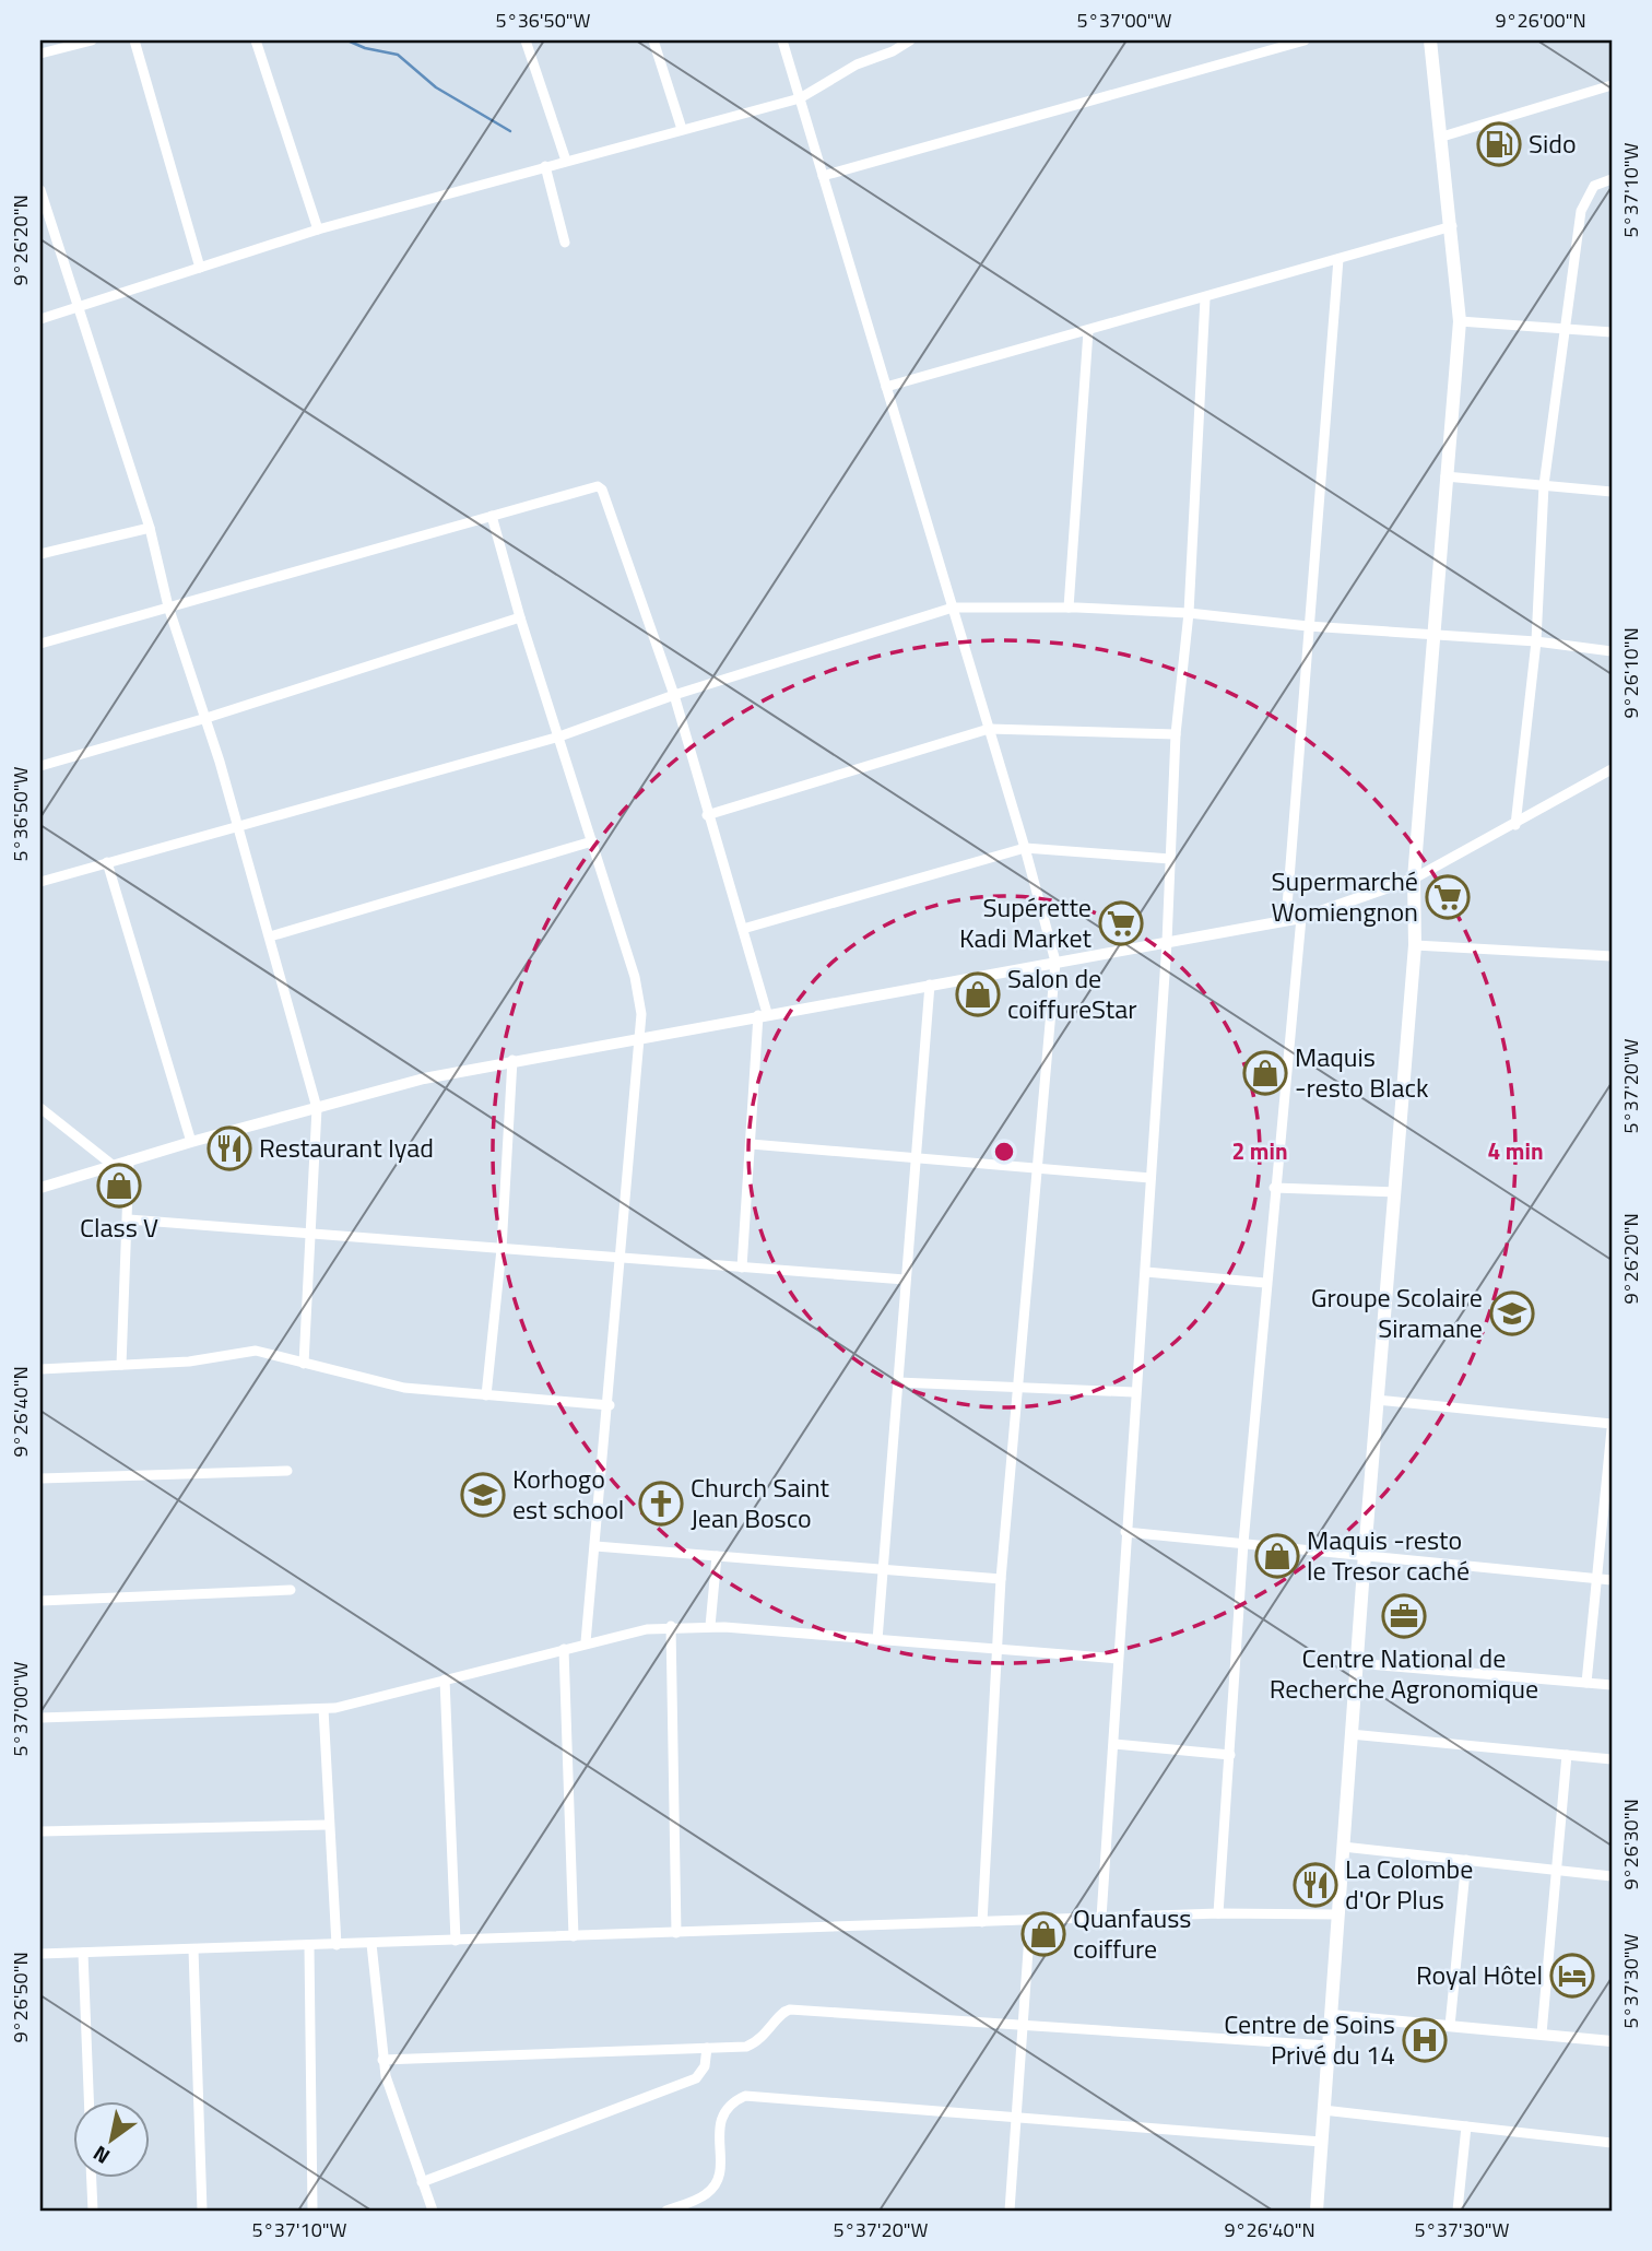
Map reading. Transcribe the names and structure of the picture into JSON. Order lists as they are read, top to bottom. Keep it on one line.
{"places":{"fuel station":["Sido"],"supermarket":["Supermarché Womiengnon","Supérette Kadi Market"],"shop":["Salon de coiffureStar","Maquis -resto Black","Class V","Maquis -resto le Tresor caché","Quanfauss coiffure"],"restaurant":["Restaurant Iyad","La Colombe d'Or Plus"],"school or university":["Groupe Scolaire Siramane","Korhogo est school"],"church":["Church Saint Jean Bosco"],"office":["Centre National de Recherche Agronomique"],"hotel":["Royal Hôtel"],"hospital":["Centre de Soins Privé du 14"]},"north":"bottom left","coordinates":["5°36'50\"W","5°37'00\"W","9°26'00\"N","5°37'10\"W","9°26'20\"N","9°26'10\"N","5°37'20\"W","9°26'40\"N","9°26'30\"N","5°37'30\"W","9°26'50\"N"],"rings":["2 min","4 min"]}
